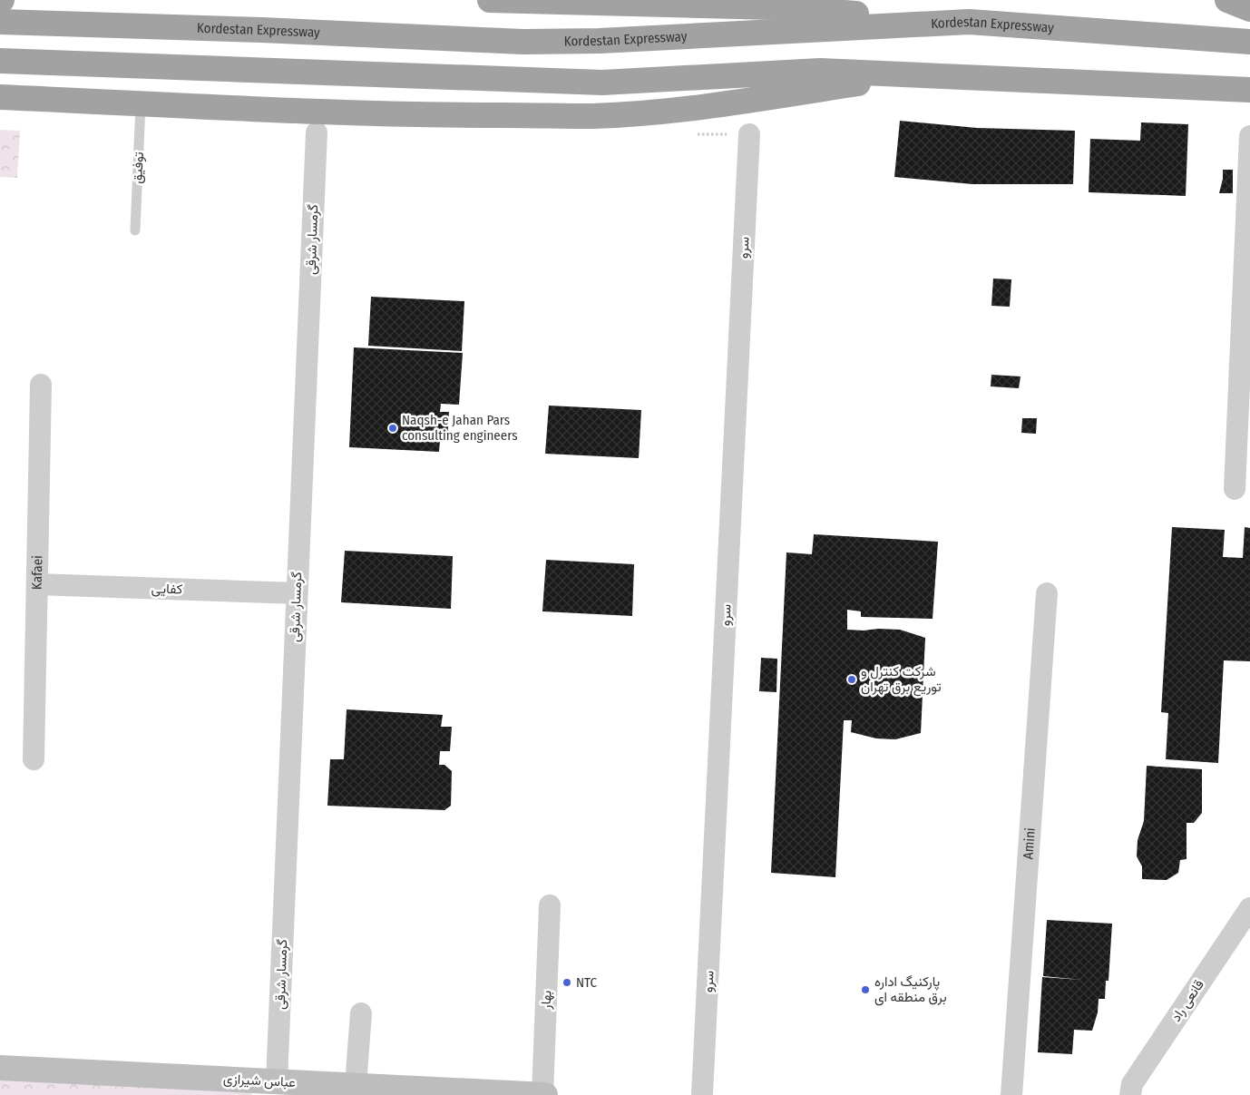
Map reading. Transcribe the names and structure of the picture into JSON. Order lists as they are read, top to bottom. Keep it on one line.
{"streets":{"highway":["Kordestan Expressway"],"main road":["عباس شیرازی"],"street":["گرمسار شرقی","سرو","Kafaei","کفایی","Amini","بهار","قانعی‌ راد"],"lane":["توفیق"]},"crossings":[["گرمسار شرقی","کفایی"],["گرمسار شرقی","عباس شیرازی"],["Kafaei","کفایی"],["بهار","عباس شیرازی"]],"places":["Naqsh-e Jahan Pars consulting engineers","شرکت کنترل و توریع برق تهران","NTC","پارکنیگ اداره برق منطقه ای"]}
